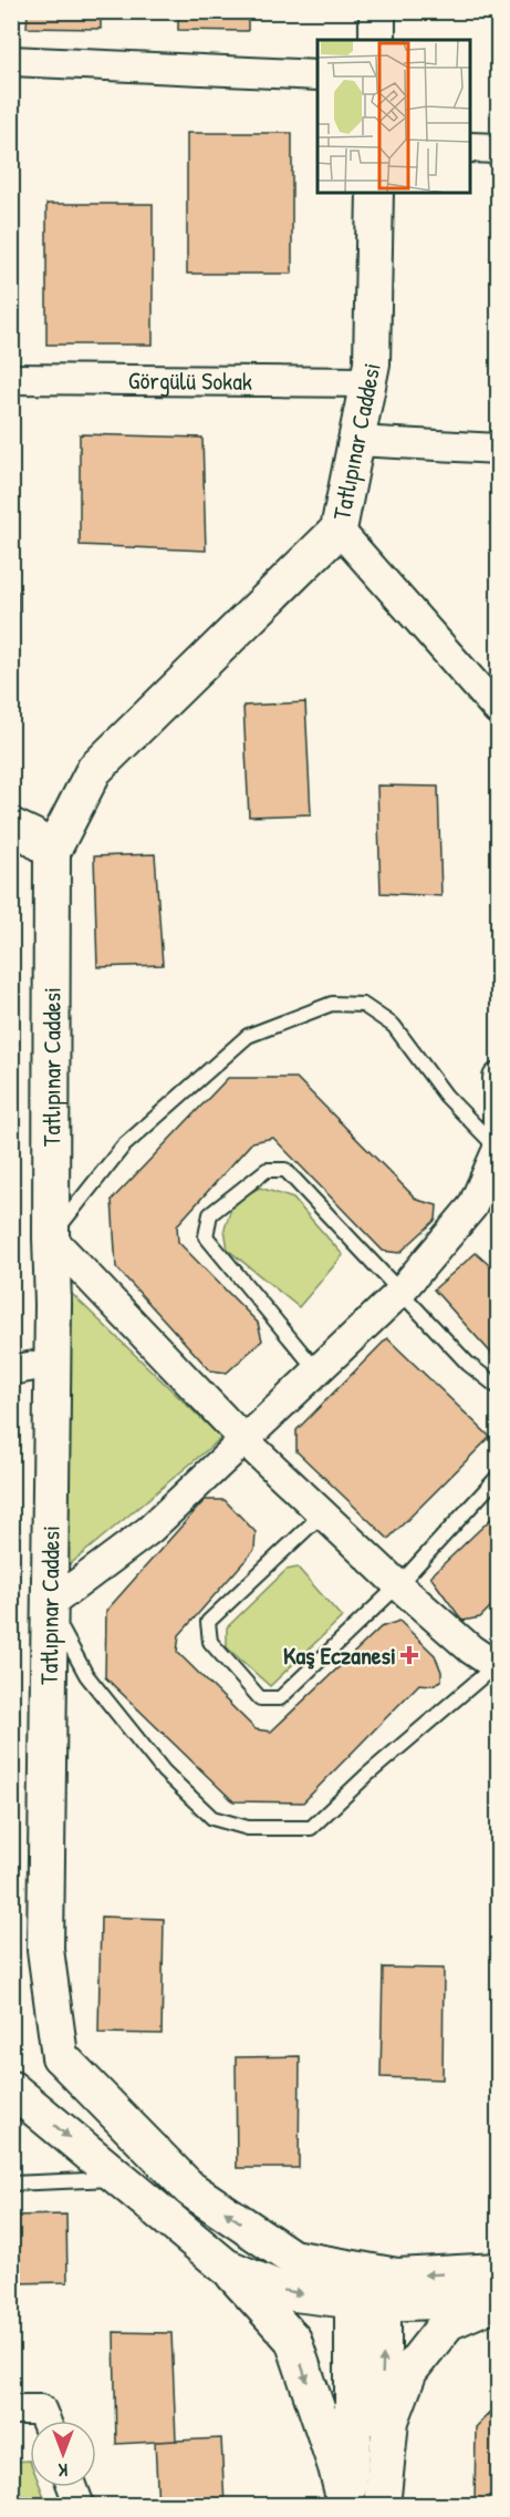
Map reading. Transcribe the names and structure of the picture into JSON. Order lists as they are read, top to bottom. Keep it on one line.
{"streets":{"street":["Görgülü Sokak","Tatlıpınar Caddesi"]},"crossings":[["Görgülü Sokak","Tatlıpınar Caddesi"]],"places":{"health":["Kaş Eczanesi"]},"north":"bottom"}
